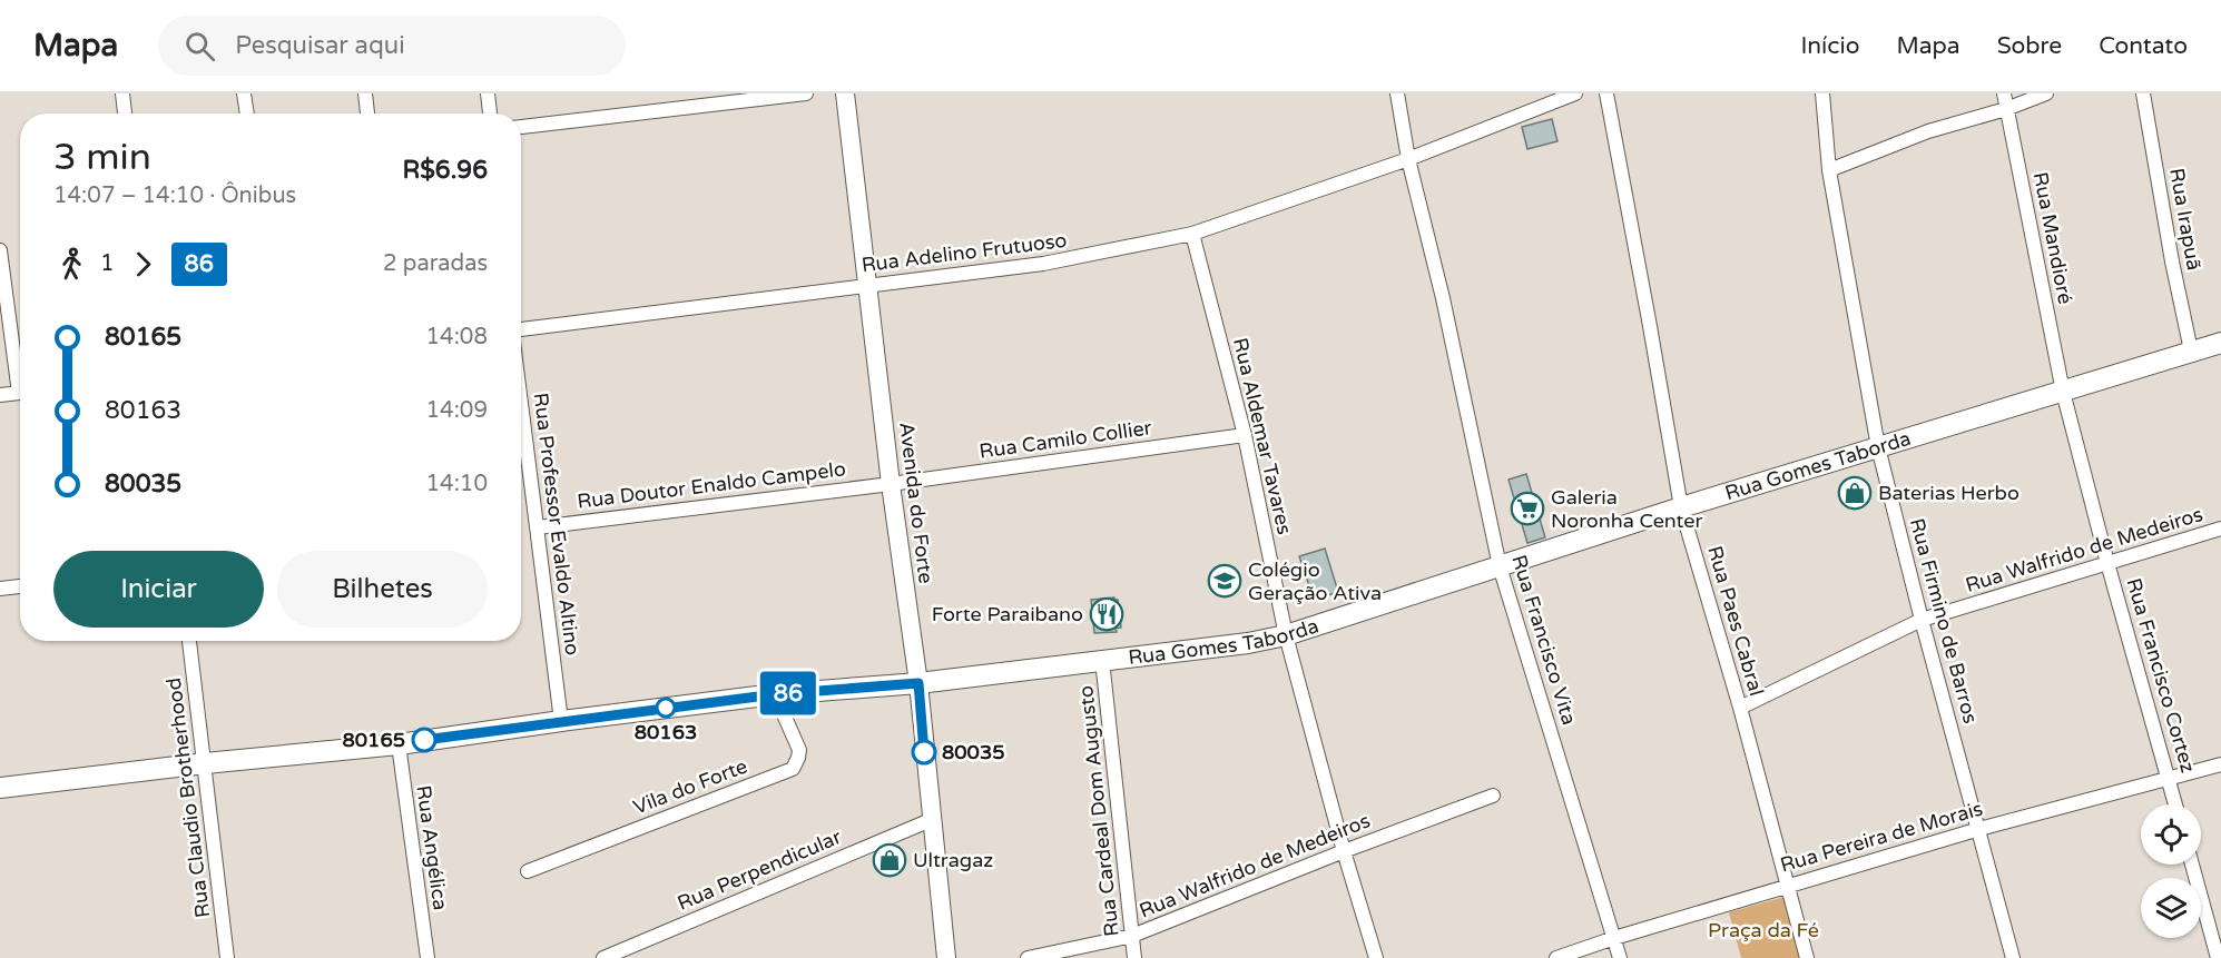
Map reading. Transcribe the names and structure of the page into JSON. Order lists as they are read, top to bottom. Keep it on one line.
{"streets":{"main road":["Rua Gomes Taborda"],"street":["Rua Irapuã","Rua Mandioré","Rua Adelino Frutuoso","Rua Aldemar Tavares","Rua Camilo Collier","Rua Doutor Enaldo Campelo","Avenida do Forte","Rua Professor Evaldo Altino","Rua Walfrido de Medeiros","Rua Paes Cabral","Rua Firmino de Barros","Rua Francisco Vita","Rua Francisco Cortez","Vila do Forte","Rua Claudio Brotherhood","Rua Cardeal Dom Augusto","Rua Pereira de Morais","Rua Angélica","Rua Perpendicular"]},"crossings":[["Rua Irapuã","Rua Gomes Taborda"],["Rua Mandioré","Rua Gomes Taborda"],["Rua Mandioré","Rua Francisco Cortez"],["Rua Adelino Frutuoso","Rua Aldemar Tavares"],["Rua Adelino Frutuoso","Avenida do Forte"],["Rua Adelino Frutuoso","Rua Francisco Vita"],["Rua Aldemar Tavares","Rua Camilo Collier"],["Rua Aldemar Tavares","Rua Gomes Taborda"],["Rua Aldemar Tavares","Rua Walfrido de Medeiros"],["Rua Camilo Collier","Rua Doutor Enaldo Campelo"],["Rua Camilo Collier","Avenida do Forte"],["Rua Gomes Taborda","Avenida do Forte"],["Rua Gomes Taborda","Rua Professor Evaldo Altino"],["Rua Gomes Taborda","Rua Paes Cabral"],["Rua Gomes Taborda","Rua Firmino de Barros"],["Rua Gomes Taborda","Rua Francisco Vita"],["Rua Gomes Taborda","Rua Francisco Cortez"],["Rua Gomes Taborda","Vila do Forte"],["Rua Gomes Taborda","Rua Claudio Brotherhood"],["Rua Gomes Taborda","Rua Cardeal Dom Augusto"],["Rua Gomes Taborda","Rua Angélica"],["Rua Doutor Enaldo Campelo","Avenida do Forte"],["Rua Doutor Enaldo Campelo","Rua Professor Evaldo Altino"],["Avenida do Forte","Rua Perpendicular"],["Rua Walfrido de Medeiros","Rua Paes Cabral"],["Rua Walfrido de Medeiros","Rua Firmino de Barros"],["Rua Walfrido de Medeiros","Rua Francisco Cortez"],["Rua Walfrido de Medeiros","Rua Cardeal Dom Augusto"],["Rua Paes Cabral","Rua Pereira de Morais"],["Rua Firmino de Barros","Rua Pereira de Morais"],["Rua Francisco Vita","Rua Pereira de Morais"],["Rua Francisco Cortez","Rua Pereira de Morais"]],"parks":["Praça da Fé"],"places":{"shop":["Baterias Herbo","Ultragaz"],"supermarket":["Galeria Noronha Center"],"school or university":["Colégio Geração Ativa"],"restaurant":["Forte Paraibano"],"other":["80163","80165","80035"]},"lines":["bus line 86"],"page":{"header":"Mapa","search":"Pesquisar aqui","nav":["Início","Mapa","Sobre","Contato"],"on_map":"86","heading":["3 min","14:07 – 14:10 · Ônibus","R$6.96"],"legs":["1","86","2 paradas"],"list":[{"name":"80165","value":"14:08"},{"name":"80163","value":"14:09"},{"name":"80035","value":"14:10"}],"buttons":["Iniciar","Bilhetes"]}}
